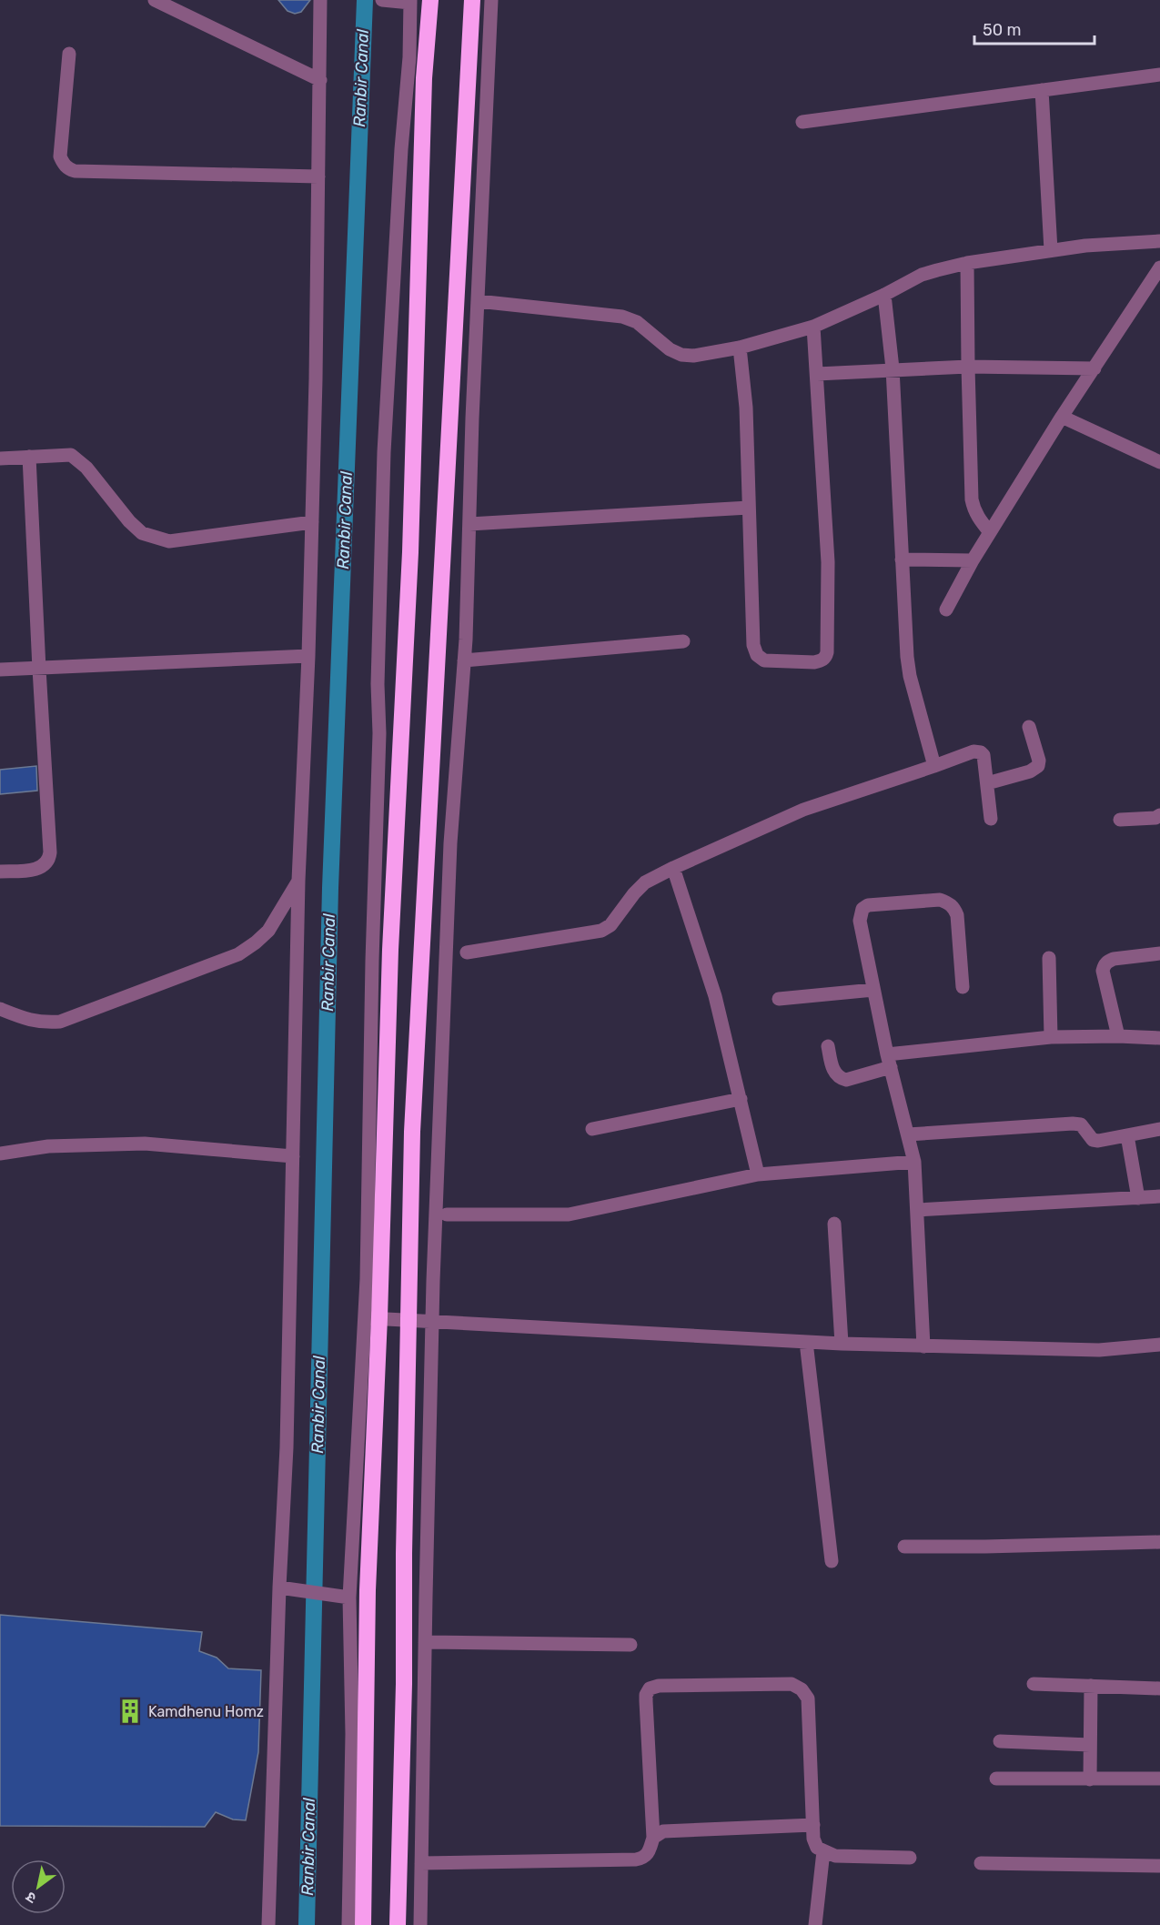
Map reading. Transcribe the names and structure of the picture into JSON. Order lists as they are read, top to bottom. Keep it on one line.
{"water":["Ranbir Canal"],"places":{"building":["Kamdhenu Homz"]},"scale_bar":"50 m","north":"bottom left"}
